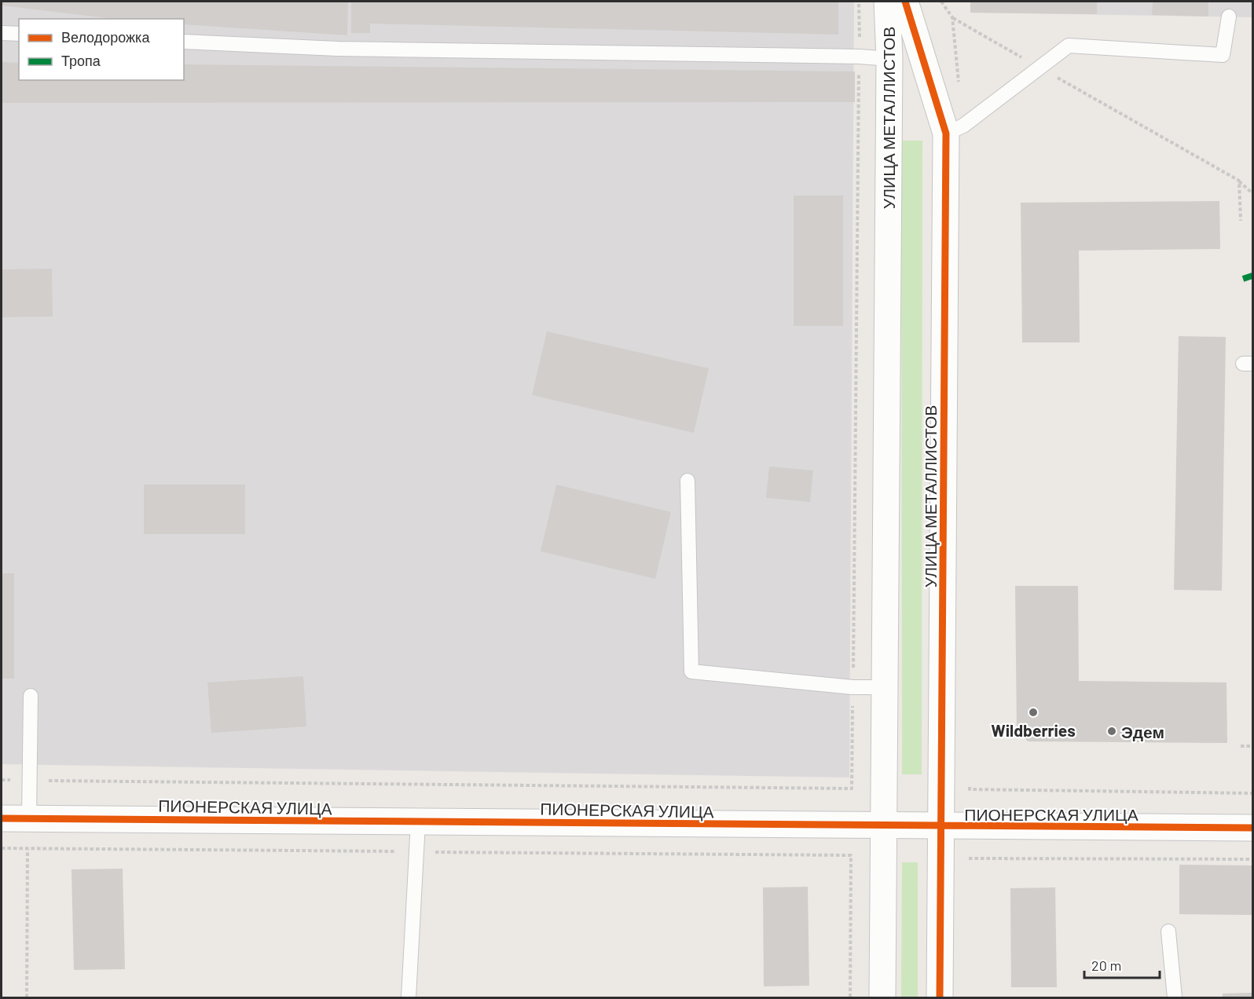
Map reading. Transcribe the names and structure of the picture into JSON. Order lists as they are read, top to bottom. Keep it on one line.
{"streets":{"street":["УЛИЦА МЕТАЛЛИСТОВ","ПИОНЕРСКАЯ УЛИЦА"]},"crossings":[["УЛИЦА МЕТАЛЛИСТОВ","ПИОНЕРСКАЯ УЛИЦА"]],"places":["Wildberries","Эдем"],"legend":["Велодорожка","Тропа"],"scale_bar":"20 m"}
